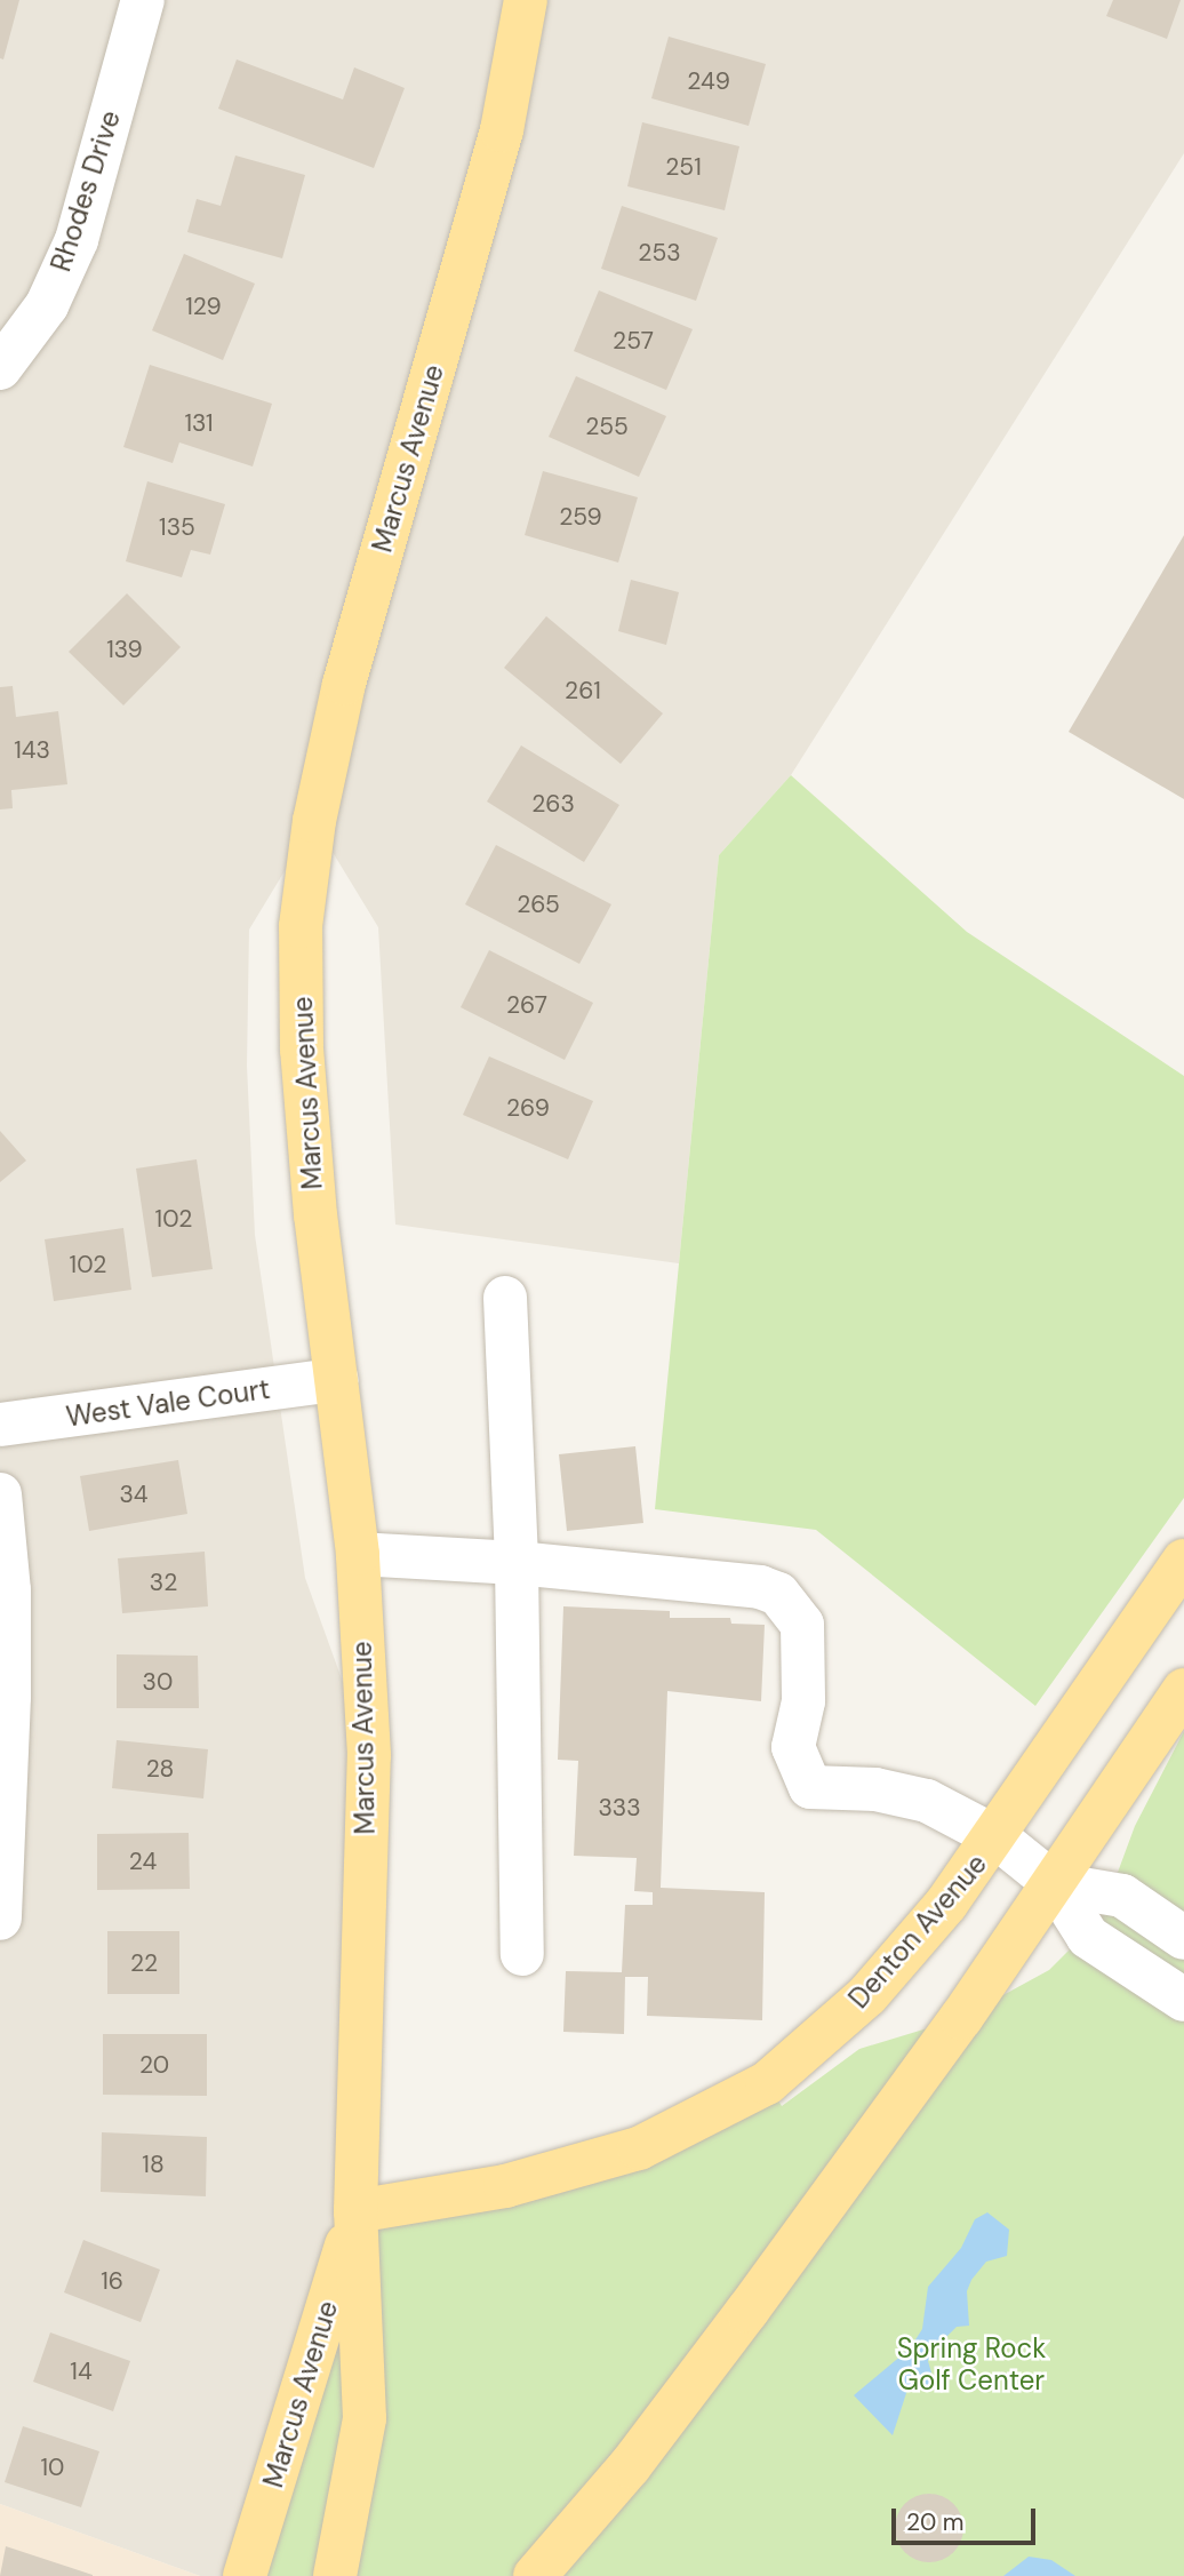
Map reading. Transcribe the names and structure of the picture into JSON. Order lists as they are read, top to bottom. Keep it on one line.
{"streets":{"main road":["Marcus Avenue","Denton Avenue"],"street":["Rhodes Drive","West Vale Court"]},"crossings":[["Marcus Avenue","West Vale Court"],["Marcus Avenue","Denton Avenue"]],"parks":["Spring Rock Golf Center"],"house_numbers":["249","251","253","129","257","131","255","259","135","139","261","143","263","265","267","269","102","102","34","32","30","28","333","24","22","20","18","16","14","10"],"scale_bar":"20 m"}
